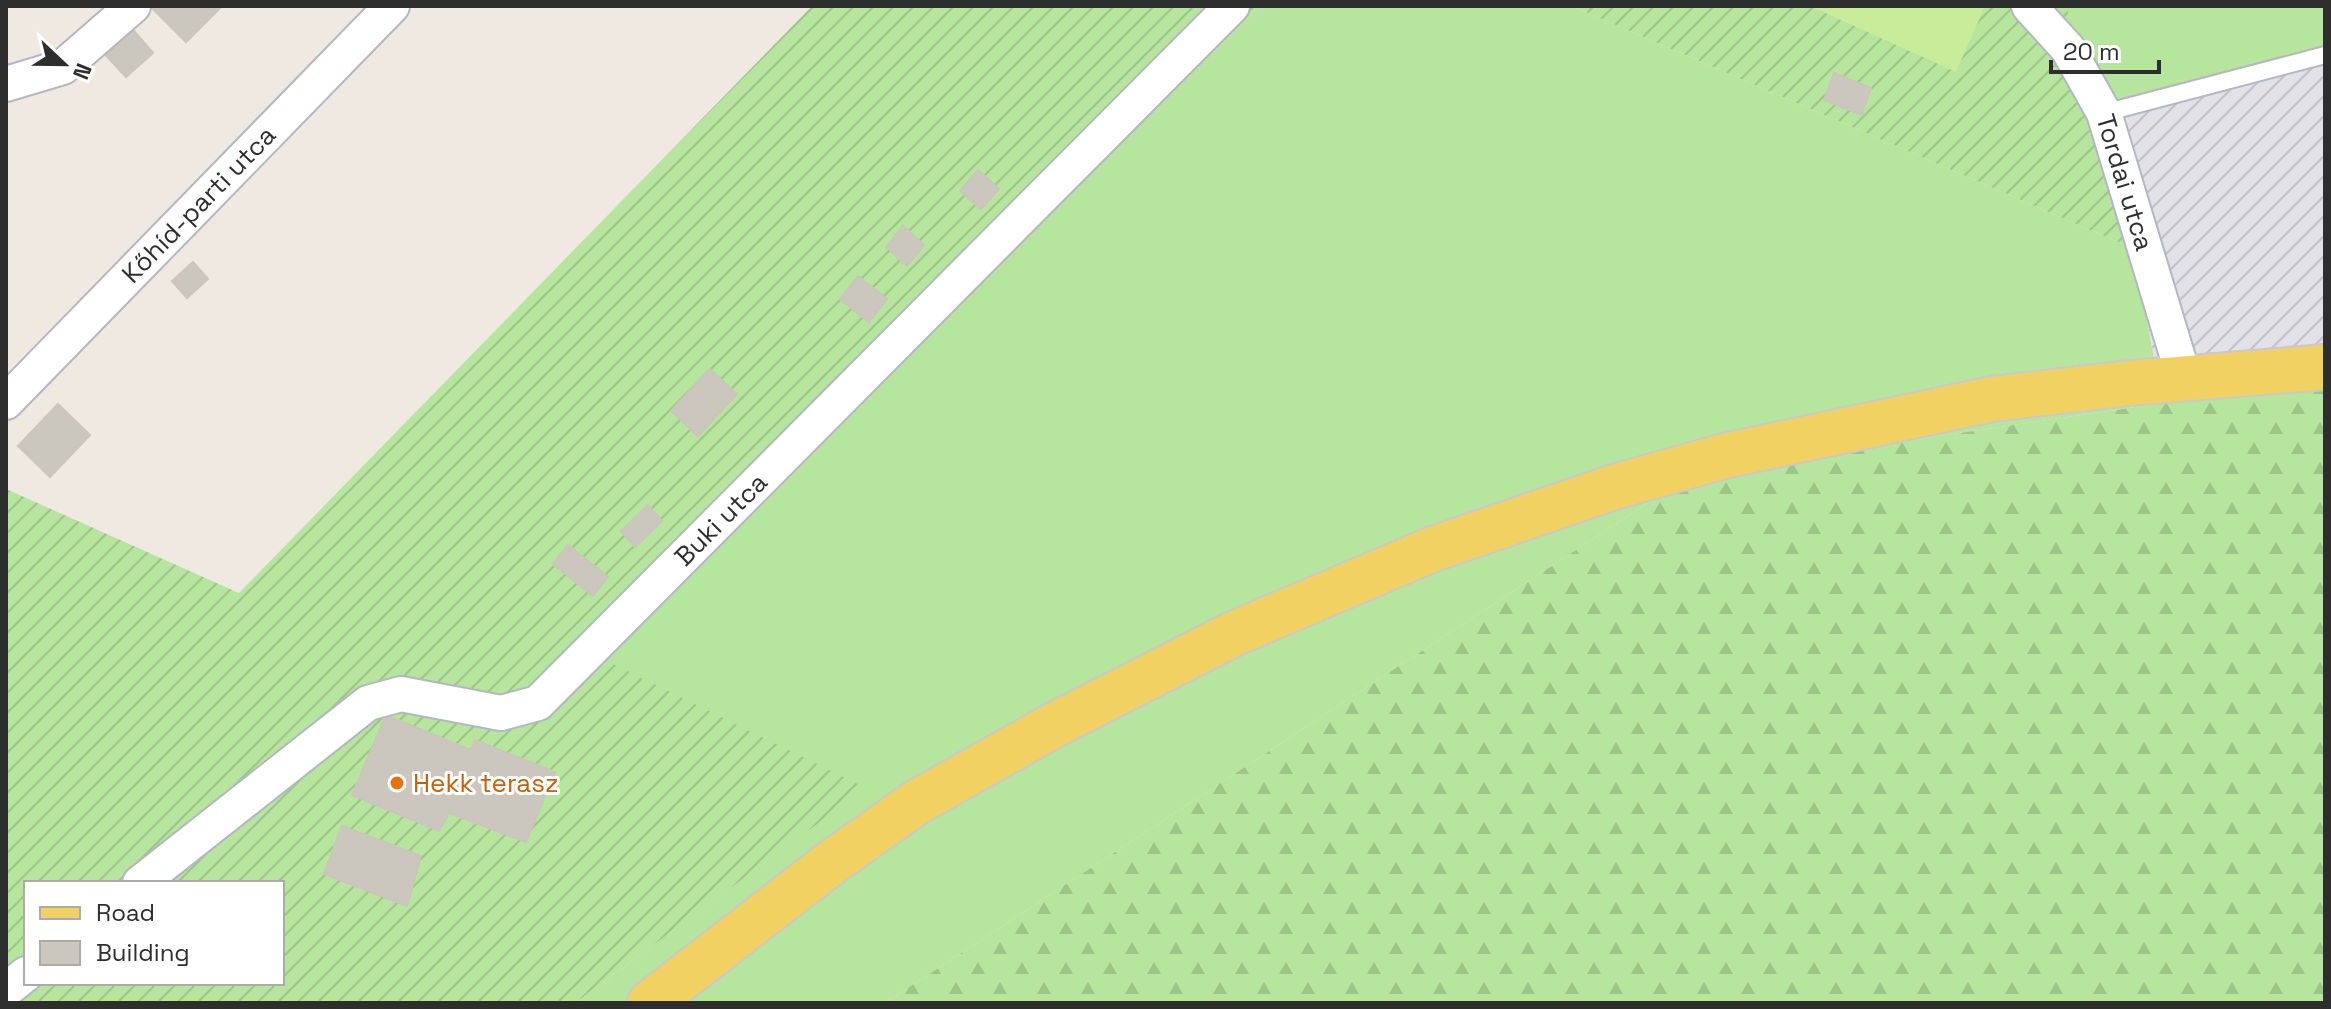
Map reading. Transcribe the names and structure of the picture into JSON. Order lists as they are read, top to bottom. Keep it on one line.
{"streets":{"street":["Tordai utca","Kőhíd-parti utca","Buki utca"]},"places":["Hekk terasz"],"legend":["Road","Building"],"scale_bar":"20 m","north":"right"}
